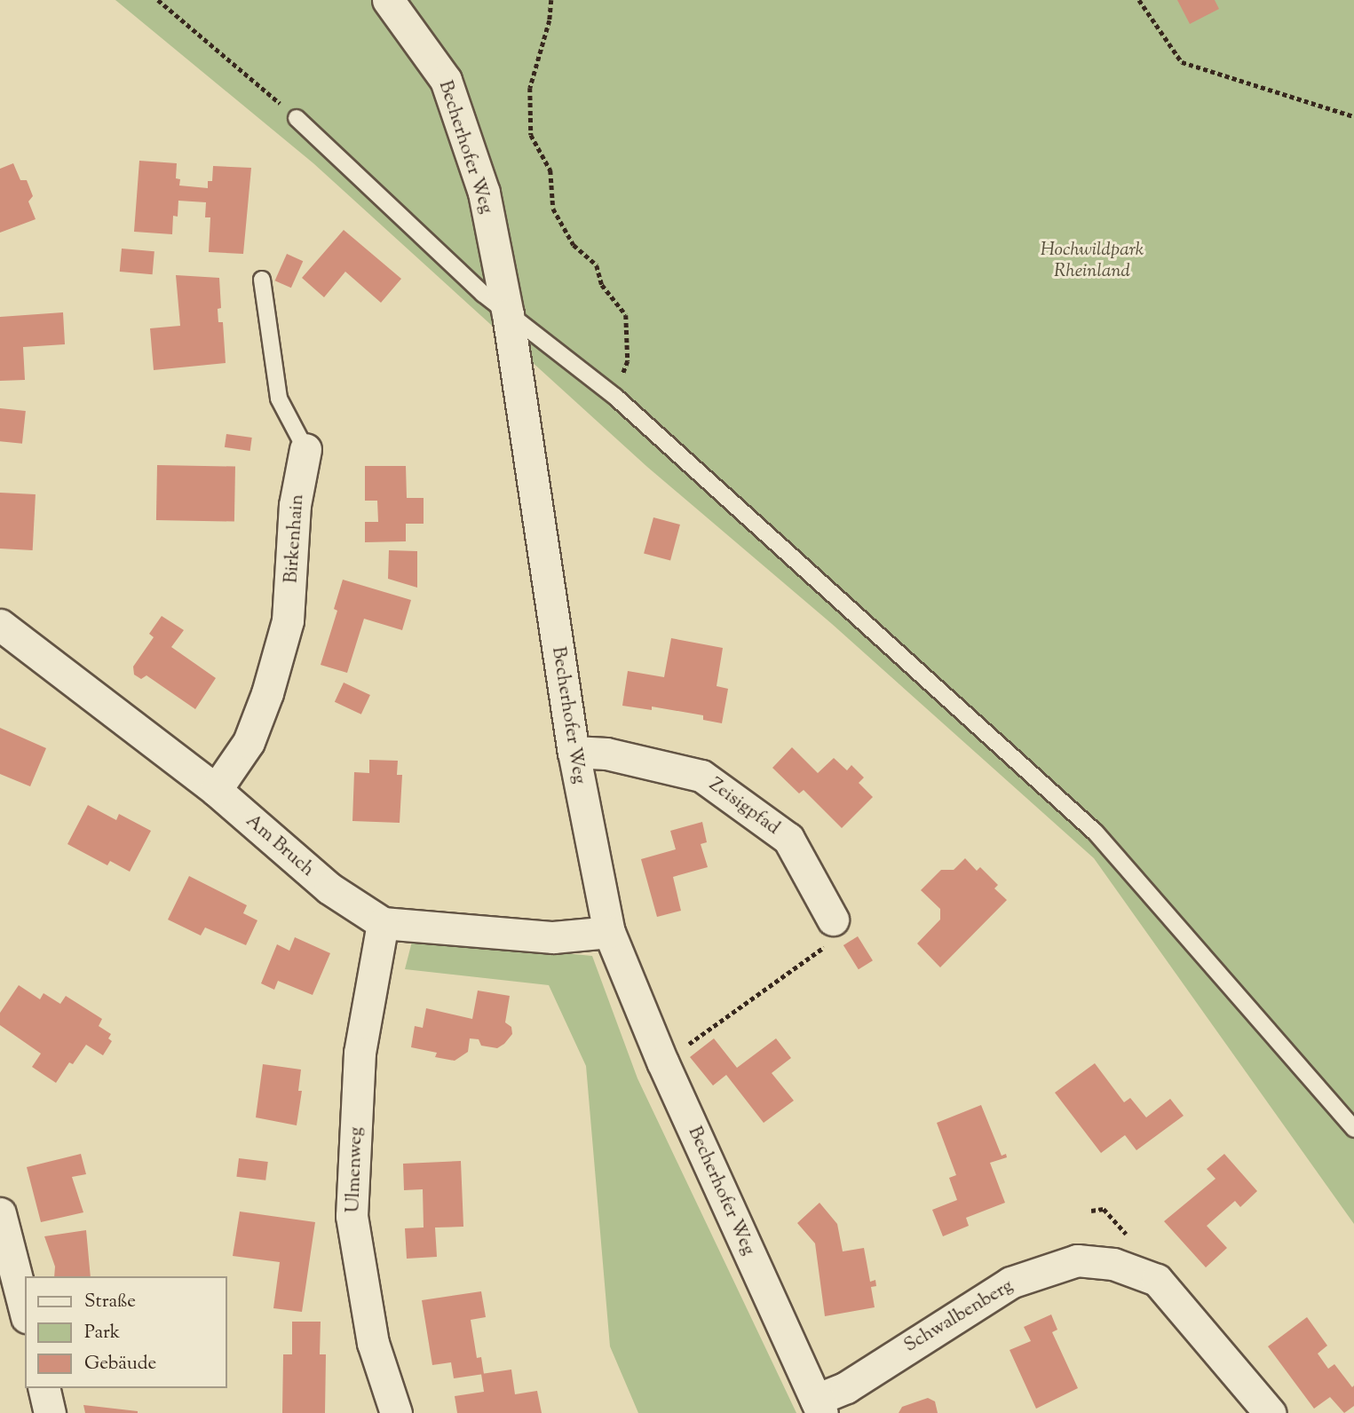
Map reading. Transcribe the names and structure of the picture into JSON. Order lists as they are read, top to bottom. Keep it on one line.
{"streets":{"street":["Becherhofer Weg","Birkenhain","Zeisigpfad","Am Bruch","Ulmenweg","Schwalbenberg"]},"crossings":[["Becherhofer Weg","Zeisigpfad"],["Becherhofer Weg","Am Bruch"],["Becherhofer Weg","Schwalbenberg"],["Birkenhain","Am Bruch"],["Am Bruch","Ulmenweg"]],"parks":["Hochwildpark Rheinland"],"legend":["Straße","Park","Gebäude"]}
